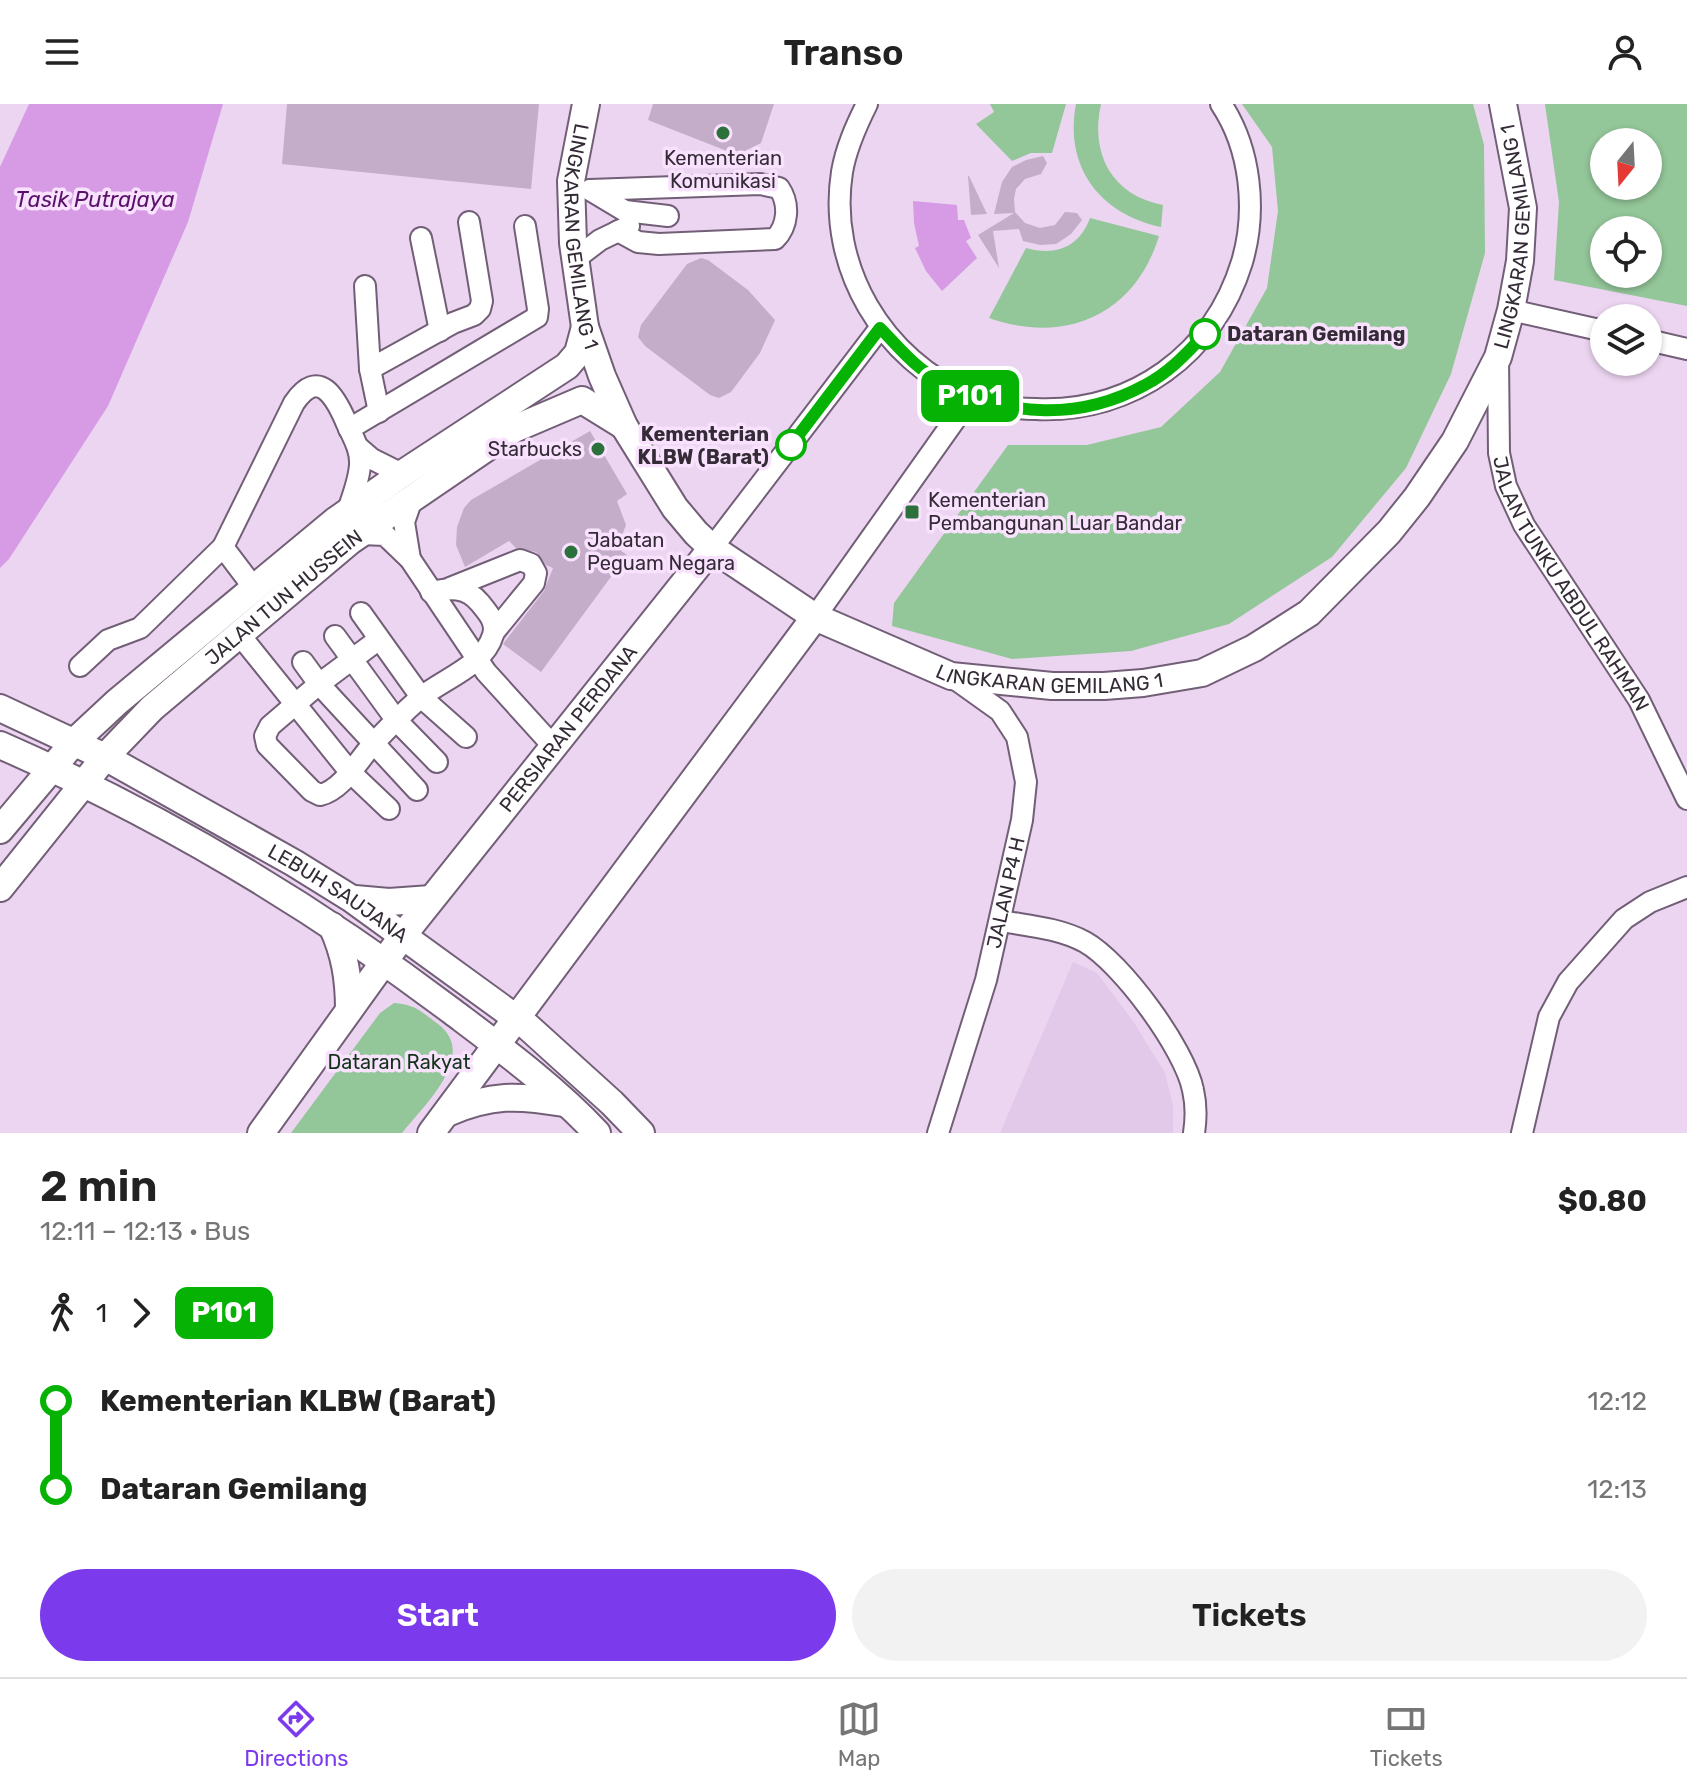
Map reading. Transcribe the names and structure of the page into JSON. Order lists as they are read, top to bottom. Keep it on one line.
{"streets":{"main road":["LINGKARAN GEMILANG 1","JALAN TUN HUSSEIN","PERSIARAN PERDANA","LEBUH SAUJANA"],"street":["JALAN TUNKU ABDUL RAHMAN","JALAN P4 H"]},"crossings":[["LINGKARAN GEMILANG 1","JALAN TUNKU ABDUL RAHMAN"],["LINGKARAN GEMILANG 1","JALAN TUN HUSSEIN"],["LINGKARAN GEMILANG 1","PERSIARAN PERDANA"],["LINGKARAN GEMILANG 1","JALAN P4 H"],["JALAN TUN HUSSEIN","LEBUH SAUJANA"],["PERSIARAN PERDANA","LEBUH SAUJANA"]],"water":["Tasik Putrajaya"],"parks":["Dataran Rakyat"],"places":{"other":["Kementerian Komunikasi","Dataran Gemilang","Kementerian KLBW (Barat)","Starbucks","Jabatan Peguam Negara"],"transit":["Kementerian Pembangunan Luar Bandar"]},"lines":["bus line P101"],"north":"bottom","page":{"header":"Transo","on_map":"P101","heading":["2 min","12:11 – 12:13 · Bus","$0.80"],"legs":["1","P101"],"list":[{"name":"Kementerian KLBW (Barat)","value":"12:12"},{"name":"Dataran Gemilang","value":"12:13"}],"buttons":["Start","Tickets"],"tabs":["Directions","Map","Tickets"]}}
